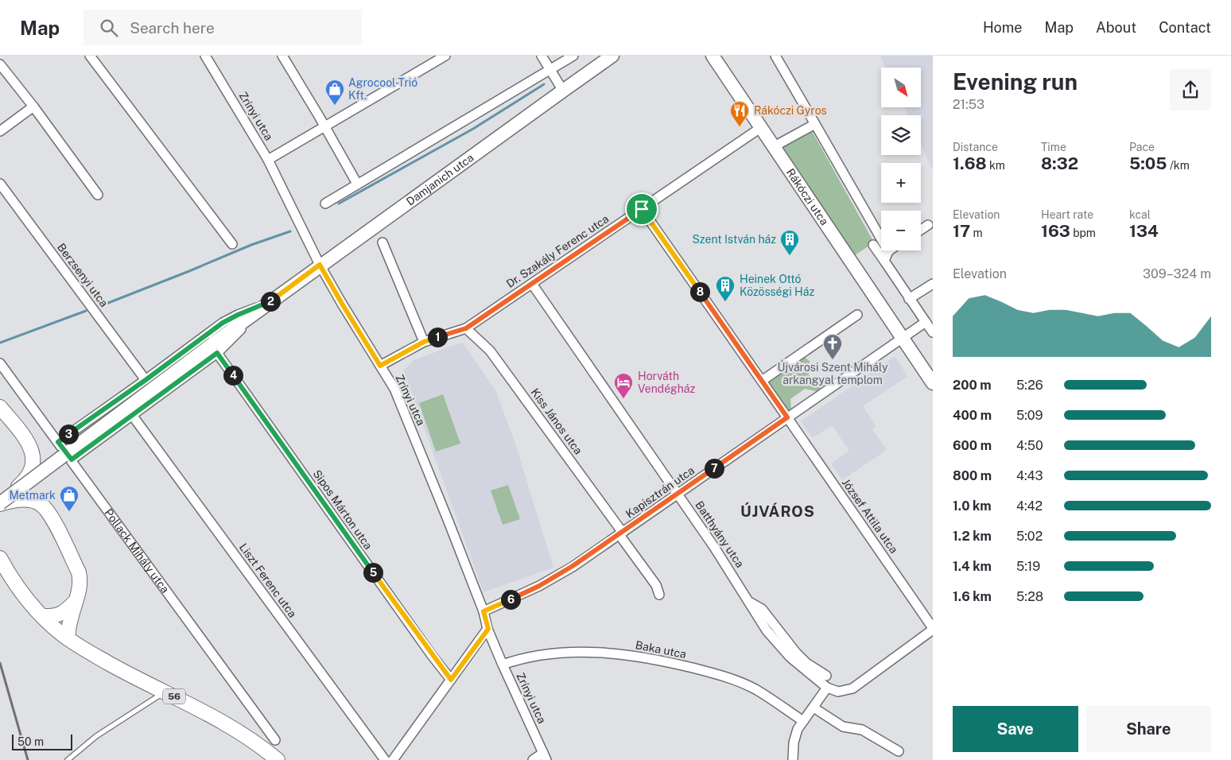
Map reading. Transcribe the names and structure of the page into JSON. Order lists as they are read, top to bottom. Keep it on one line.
{"streets":{"main road":["56"],"street":["Zrínyi utca","Damjanich utca","Rákóczi utca","Dr. Szakály Ferenc utca","Berzsenyi utca","Kiss János utca","Kapisztrán utca","Sipos Márton utca","József Attila utca","Batthyány utca","Pollack Mihály utca","Liszt Ferenc utca","Baka utca"]},"crossings":[["Zrínyi utca","Damjanich utca"],["Zrínyi utca","Dr. Szakály Ferenc utca"],["Zrínyi utca","Kapisztrán utca"],["Zrínyi utca","Baka utca"],["Damjanich utca","Berzsenyi utca"],["Damjanich utca","Sipos Márton utca"],["Damjanich utca","Pollack Mihály utca"],["Damjanich utca","Liszt Ferenc utca"],["Rákóczi utca","Dr. Szakály Ferenc utca"],["Rákóczi utca","Kapisztrán utca"],["Dr. Szakály Ferenc utca","Kiss János utca"],["Dr. Szakály Ferenc utca","József Attila utca"],["Dr. Szakály Ferenc utca","Batthyány utca"],["Kiss János utca","Kapisztrán utca"],["Kapisztrán utca","József Attila utca"],["Kapisztrán utca","Batthyány utca"]],"districts":["ÚJVÁROS"],"places":{"shop":["Agrocool-Trió Kft.","Metmark"],"restaurant":["Rákóczi Gyros"],"building":["Szent István ház","Heinek Ottó Közösségi Ház"],"church":["Újvárosi Szent Mihály arkangyal templom"],"hotel":["Horváth Vendégház"]},"scale_bar":"50 m","north":"bottom right","page":{"header":"Map","search":"Search here","nav":["Home","Map","About","Contact"],"heading":["Evening run","21:53"],"map_buttons":["+","−"],"stats":[["Distance","1.68 km"],["Time","8:32"],["Pace","5:05 /km"],["Elevation","17 m"],["Heart rate","163 bpm"],["kcal","134"]],"chart":["Elevation","309–324 m"],"pins":["8","2","1","4","3","7","5","6"],"list":[{"name":"200 m","note":"5:26"},{"name":"400 m","note":"5:09"},{"name":"600 m","note":"4:50"},{"name":"800 m","note":"4:43"},{"name":"1.0 km","note":"4:42"},{"name":"1.2 km","note":"5:02"},{"name":"1.4 km","note":"5:19"},{"name":"1.6 km","note":"5:28"}],"buttons":["Save","Share"],"scale":"50 m"}}
